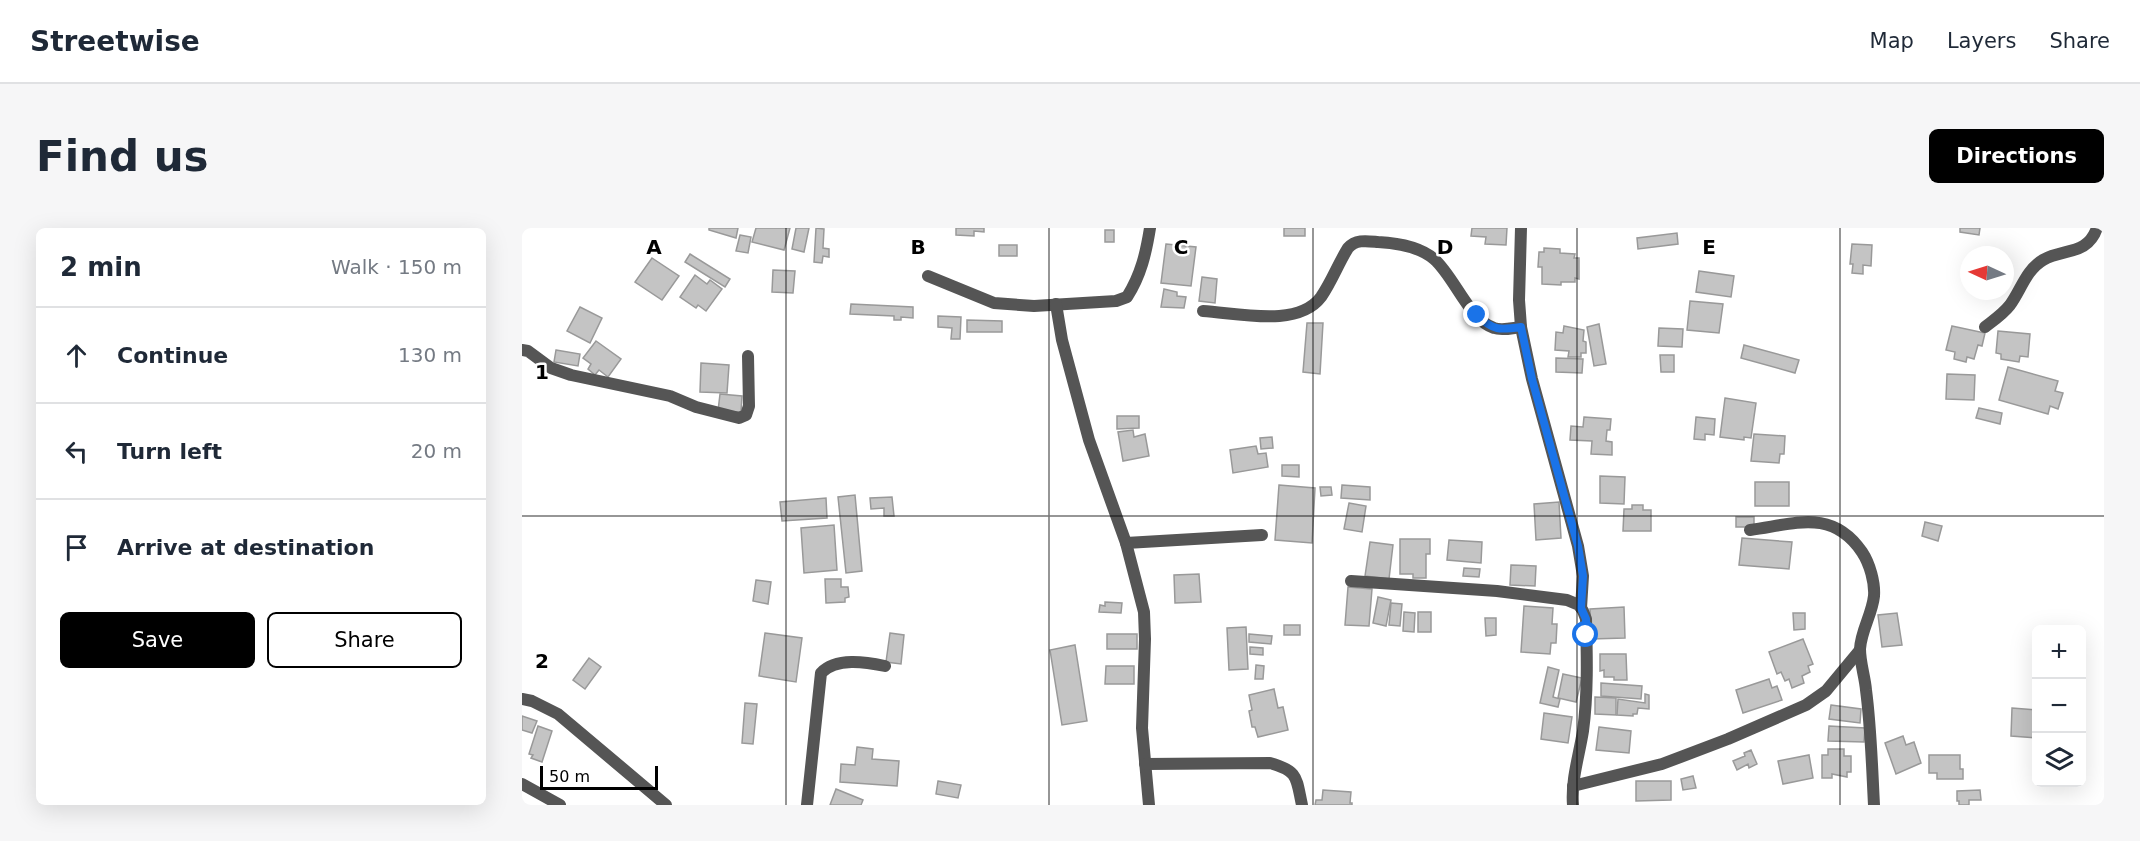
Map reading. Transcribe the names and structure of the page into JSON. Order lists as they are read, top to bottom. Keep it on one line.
{"scale_bar":"50 m","north":"left","page":{"header":"Streetwise","nav":["Map","Layers","Share"],"buttons":["Directions",["Save","Share"]],"title":"Find us","heading":["2 min","Walk · 150 m"],"list":[["Continue","130 m"],["Turn left","20 m"],"Arrive at destination"],"map_buttons":["+","−"],"scale":"50 m"},"grid":{"columns":["A","B","C","D","E"],"rows":["1","2"]}}
